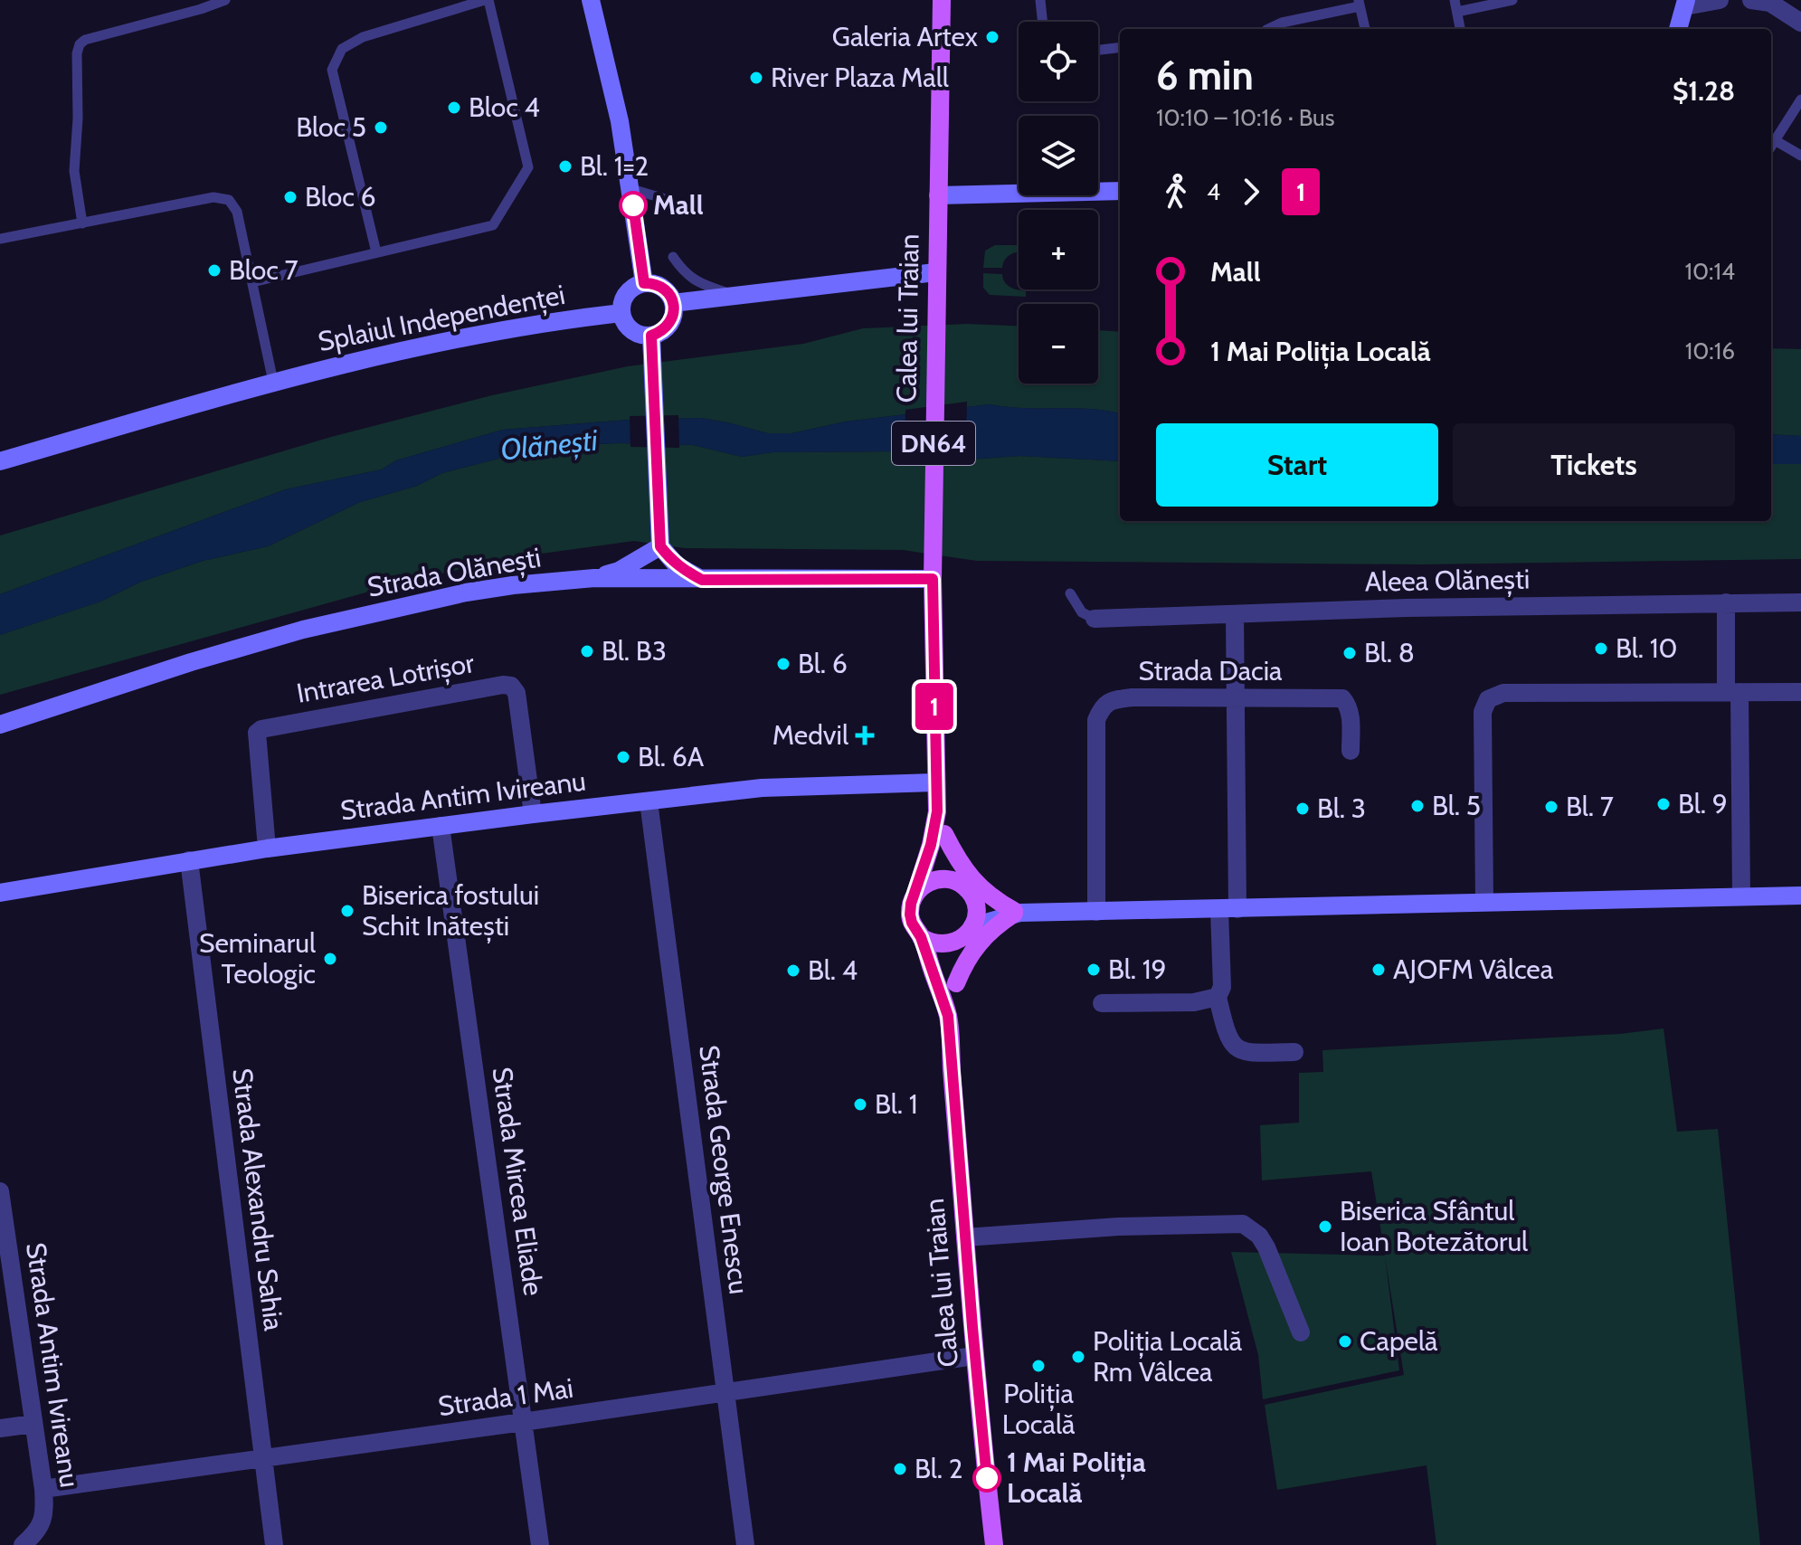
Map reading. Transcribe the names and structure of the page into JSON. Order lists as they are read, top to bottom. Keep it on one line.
{"streets":{"main road":["Calea lui Traian","DN64"],"street":["Splaiul Independenței","Strada Olănești","Aleea Olănești","Strada Dacia","Intrarea Lotrișor","Strada Antim Ivireanu","Strada George Enescu","Strada Mircea Eliade","Strada Alexandru Sahia","Strada 1 Mai"]},"crossings":[["Calea lui Traian","Strada Olănești"],["Calea lui Traian","Strada Antim Ivireanu"],["Calea lui Traian","Strada 1 Mai"],["Intrarea Lotrișor","Strada Antim Ivireanu"],["Strada Antim Ivireanu","Strada George Enescu"],["Strada Antim Ivireanu","Strada Mircea Eliade"],["Strada Antim Ivireanu","Strada Alexandru Sahia"],["Strada Antim Ivireanu","Strada 1 Mai"],["Strada George Enescu","Strada 1 Mai"],["Strada Mircea Eliade","Strada 1 Mai"],["Strada Alexandru Sahia","Strada 1 Mai"]],"water":["Olănești"],"places":{"other":["Galeria Artex","River Plaza Mall","Bloc 4","Bloc 5","Bl. 1=2","Bloc 6","Mall","Bloc 7","Bl. 10","Bl. B3","Bl. 8","Bl. 6","Bl. 6A","Bl. 9","Bl. 5","Bl. 7","Bl. 3","Biserica fostului Schit Inătești","Seminarul Teologic","Bl. 19","AJOFM Vâlcea","Bl. 4","Bl. 1","Biserica Sfântul Ioan Botezătorul","Capelă","Poliția Locală Rm Vâlcea","Poliția Locală","Bl. 2","1 Mai Poliția Locală"],"health":["Medvil"]},"lines":["bus line 1"],"page":{"on_map":"1","map_buttons":["+","−"],"heading":["6 min","10:10 – 10:16 · Bus","$1.28"],"legs":["4","1"],"list":[{"name":"Mall","value":"10:14"},{"name":"1 Mai Poliția Locală","value":"10:16"}],"buttons":["Start","Tickets"]}}
